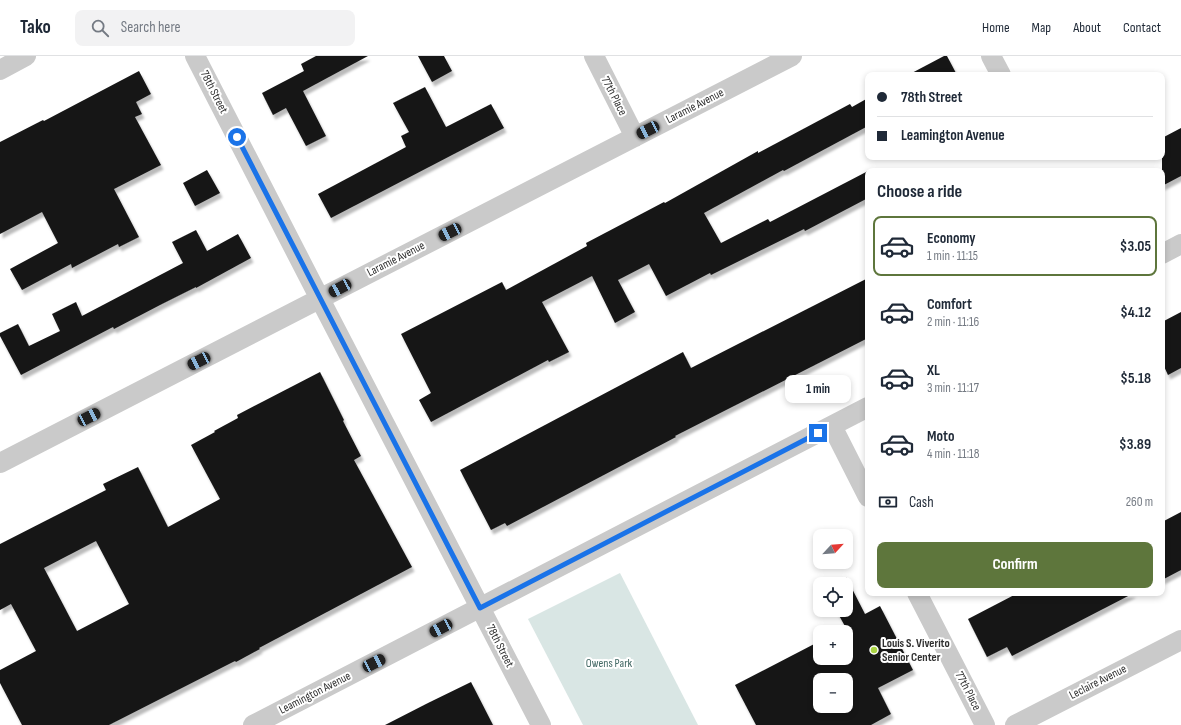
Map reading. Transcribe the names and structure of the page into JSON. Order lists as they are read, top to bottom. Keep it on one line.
{"streets":{"street":["78th Street","77th Place","Laramie Avenue","Leclaire Avenue","Leamington Avenue"]},"crossings":[["78th Street","Laramie Avenue"],["78th Street","Leamington Avenue"],["77th Place","Laramie Avenue"]],"parks":["Owens Park"],"places":["Louis S. Viverito Senior Center"],"north":"top right","page":{"header":"Tako","search":"Search here","nav":["Home","Map","About","Contact"],"banner":["78th Street","Leamington Avenue"],"heading":"Choose a ride","list":[{"name":"Economy","note":"1 min · 11:15","value":"$3.05"},{"name":"Comfort","note":"2 min · 11:16","value":"$4.12"},{"name":"XL","note":"3 min · 11:17","value":"$5.18"},{"name":"Moto","note":"4 min · 11:18","value":"$3.89"}],"bubble":"1 min","pay":["Cash","260 m"],"map_buttons":["+","−"],"buttons":"Confirm"}}
